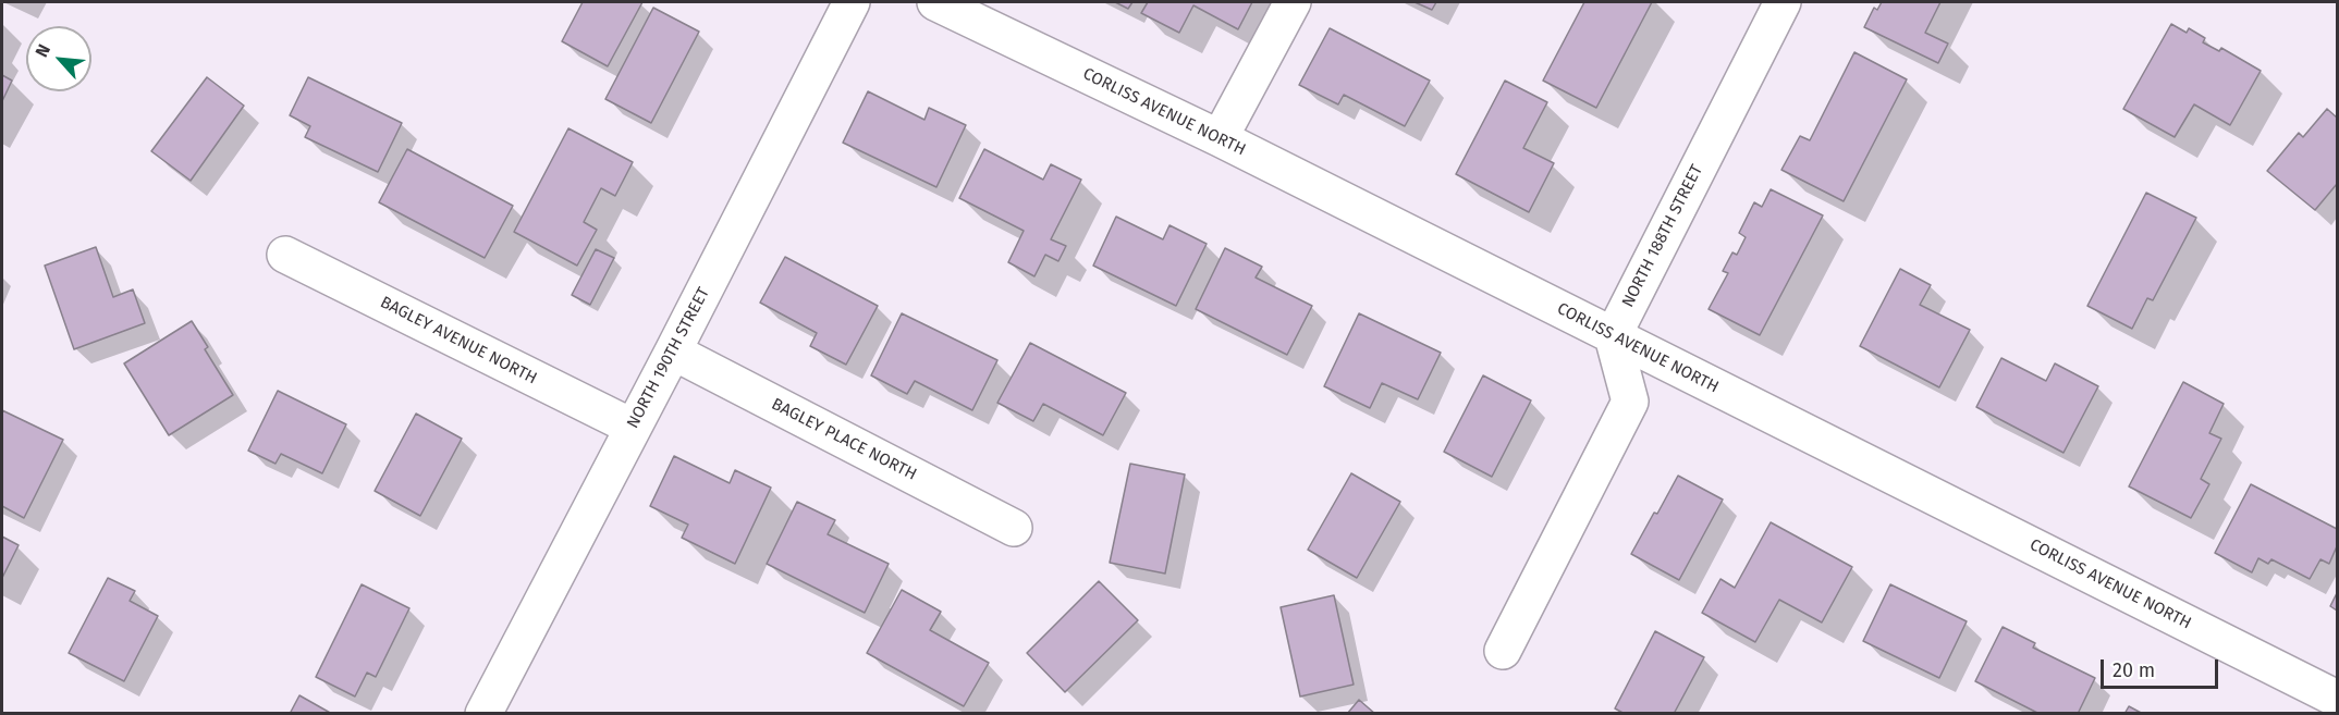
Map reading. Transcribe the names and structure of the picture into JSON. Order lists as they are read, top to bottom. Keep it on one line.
{"streets":{"street":["CORLISS AVENUE NORTH","NORTH 188TH STREET","BAGLEY AVENUE NORTH","NORTH 190TH STREET","BAGLEY PLACE NORTH"]},"crossings":[["CORLISS AVENUE NORTH","NORTH 188TH STREET"],["BAGLEY AVENUE NORTH","NORTH 190TH STREET"],["NORTH 190TH STREET","BAGLEY PLACE NORTH"]],"scale_bar":"20 m","north":"top left"}
